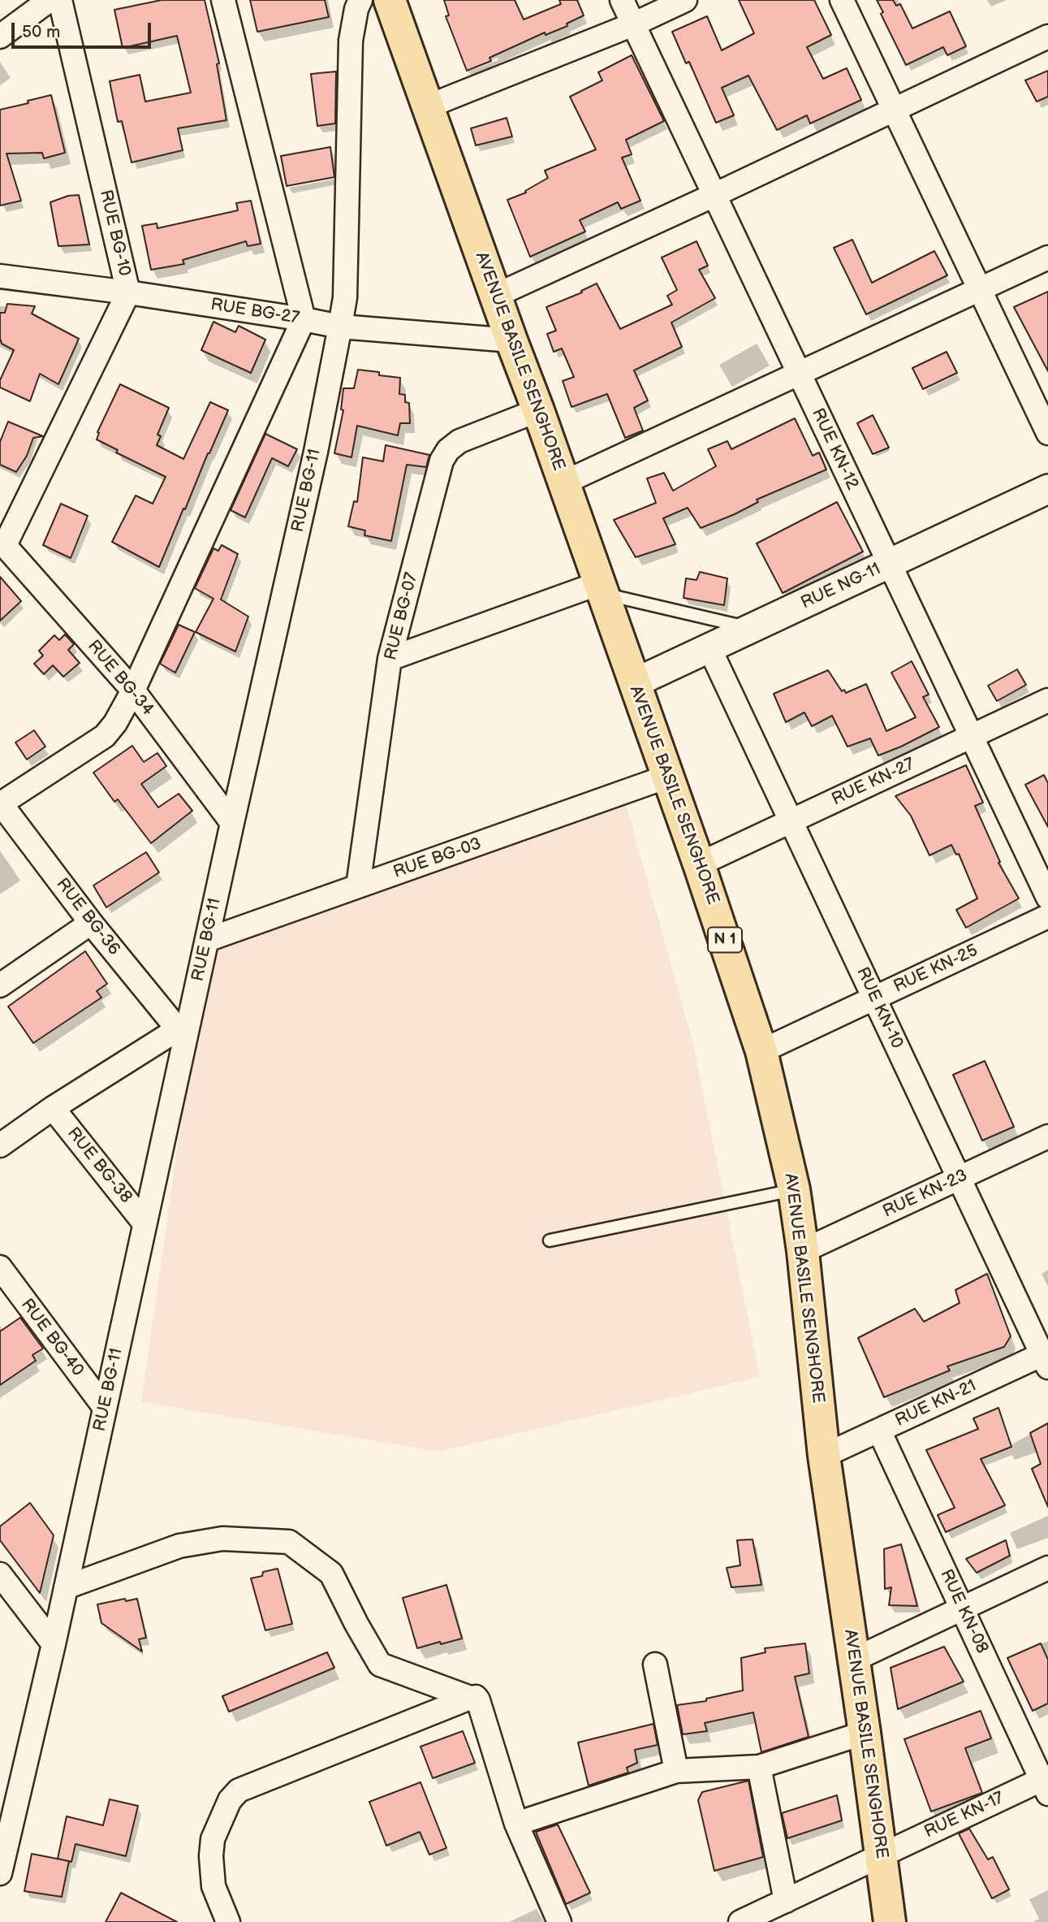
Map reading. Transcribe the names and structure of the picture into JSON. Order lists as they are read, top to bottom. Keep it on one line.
{"streets":{"highway":["AVENUE BASILE SENGHORE","N 1"],"street":["RUE BG-10","RUE BG-27","RUE KN-12","RUE BG-11","RUE NG-11","RUE BG-07","RUE BG-34","RUE KN-27","RUE BG-03","RUE BG-36","RUE KN-25","RUE KN-10","RUE BG-38","RUE KN-23","RUE BG-40","RUE KN-21","RUE KN-08","RUE KN-17"]},"crossings":[["RUE BG-10","RUE BG-27"],["RUE BG-10","RUE BG-34"],["RUE BG-27","AVENUE BASILE SENGHORE"],["RUE BG-27","RUE BG-11"],["AVENUE BASILE SENGHORE","RUE NG-11"],["AVENUE BASILE SENGHORE","RUE BG-07"],["AVENUE BASILE SENGHORE","RUE KN-27"],["AVENUE BASILE SENGHORE","RUE BG-03"],["AVENUE BASILE SENGHORE","RUE KN-25"],["AVENUE BASILE SENGHORE","RUE KN-23"],["AVENUE BASILE SENGHORE","RUE KN-21"],["AVENUE BASILE SENGHORE","RUE KN-17"],["RUE KN-12","RUE NG-11"],["RUE KN-12","RUE KN-27"],["RUE BG-11","RUE BG-34"],["RUE BG-11","RUE BG-03"],["RUE BG-11","RUE BG-36"],["RUE BG-11","RUE BG-38"],["RUE BG-11","RUE BG-40"],["RUE NG-11","RUE KN-10"],["RUE BG-07","RUE BG-03"],["RUE KN-27","RUE KN-10"],["RUE KN-25","RUE KN-10"],["RUE KN-10","RUE KN-23"],["RUE KN-10","RUE KN-21"],["RUE KN-21","RUE KN-08"],["RUE KN-08","RUE KN-17"]],"scale_bar":"50 m"}
